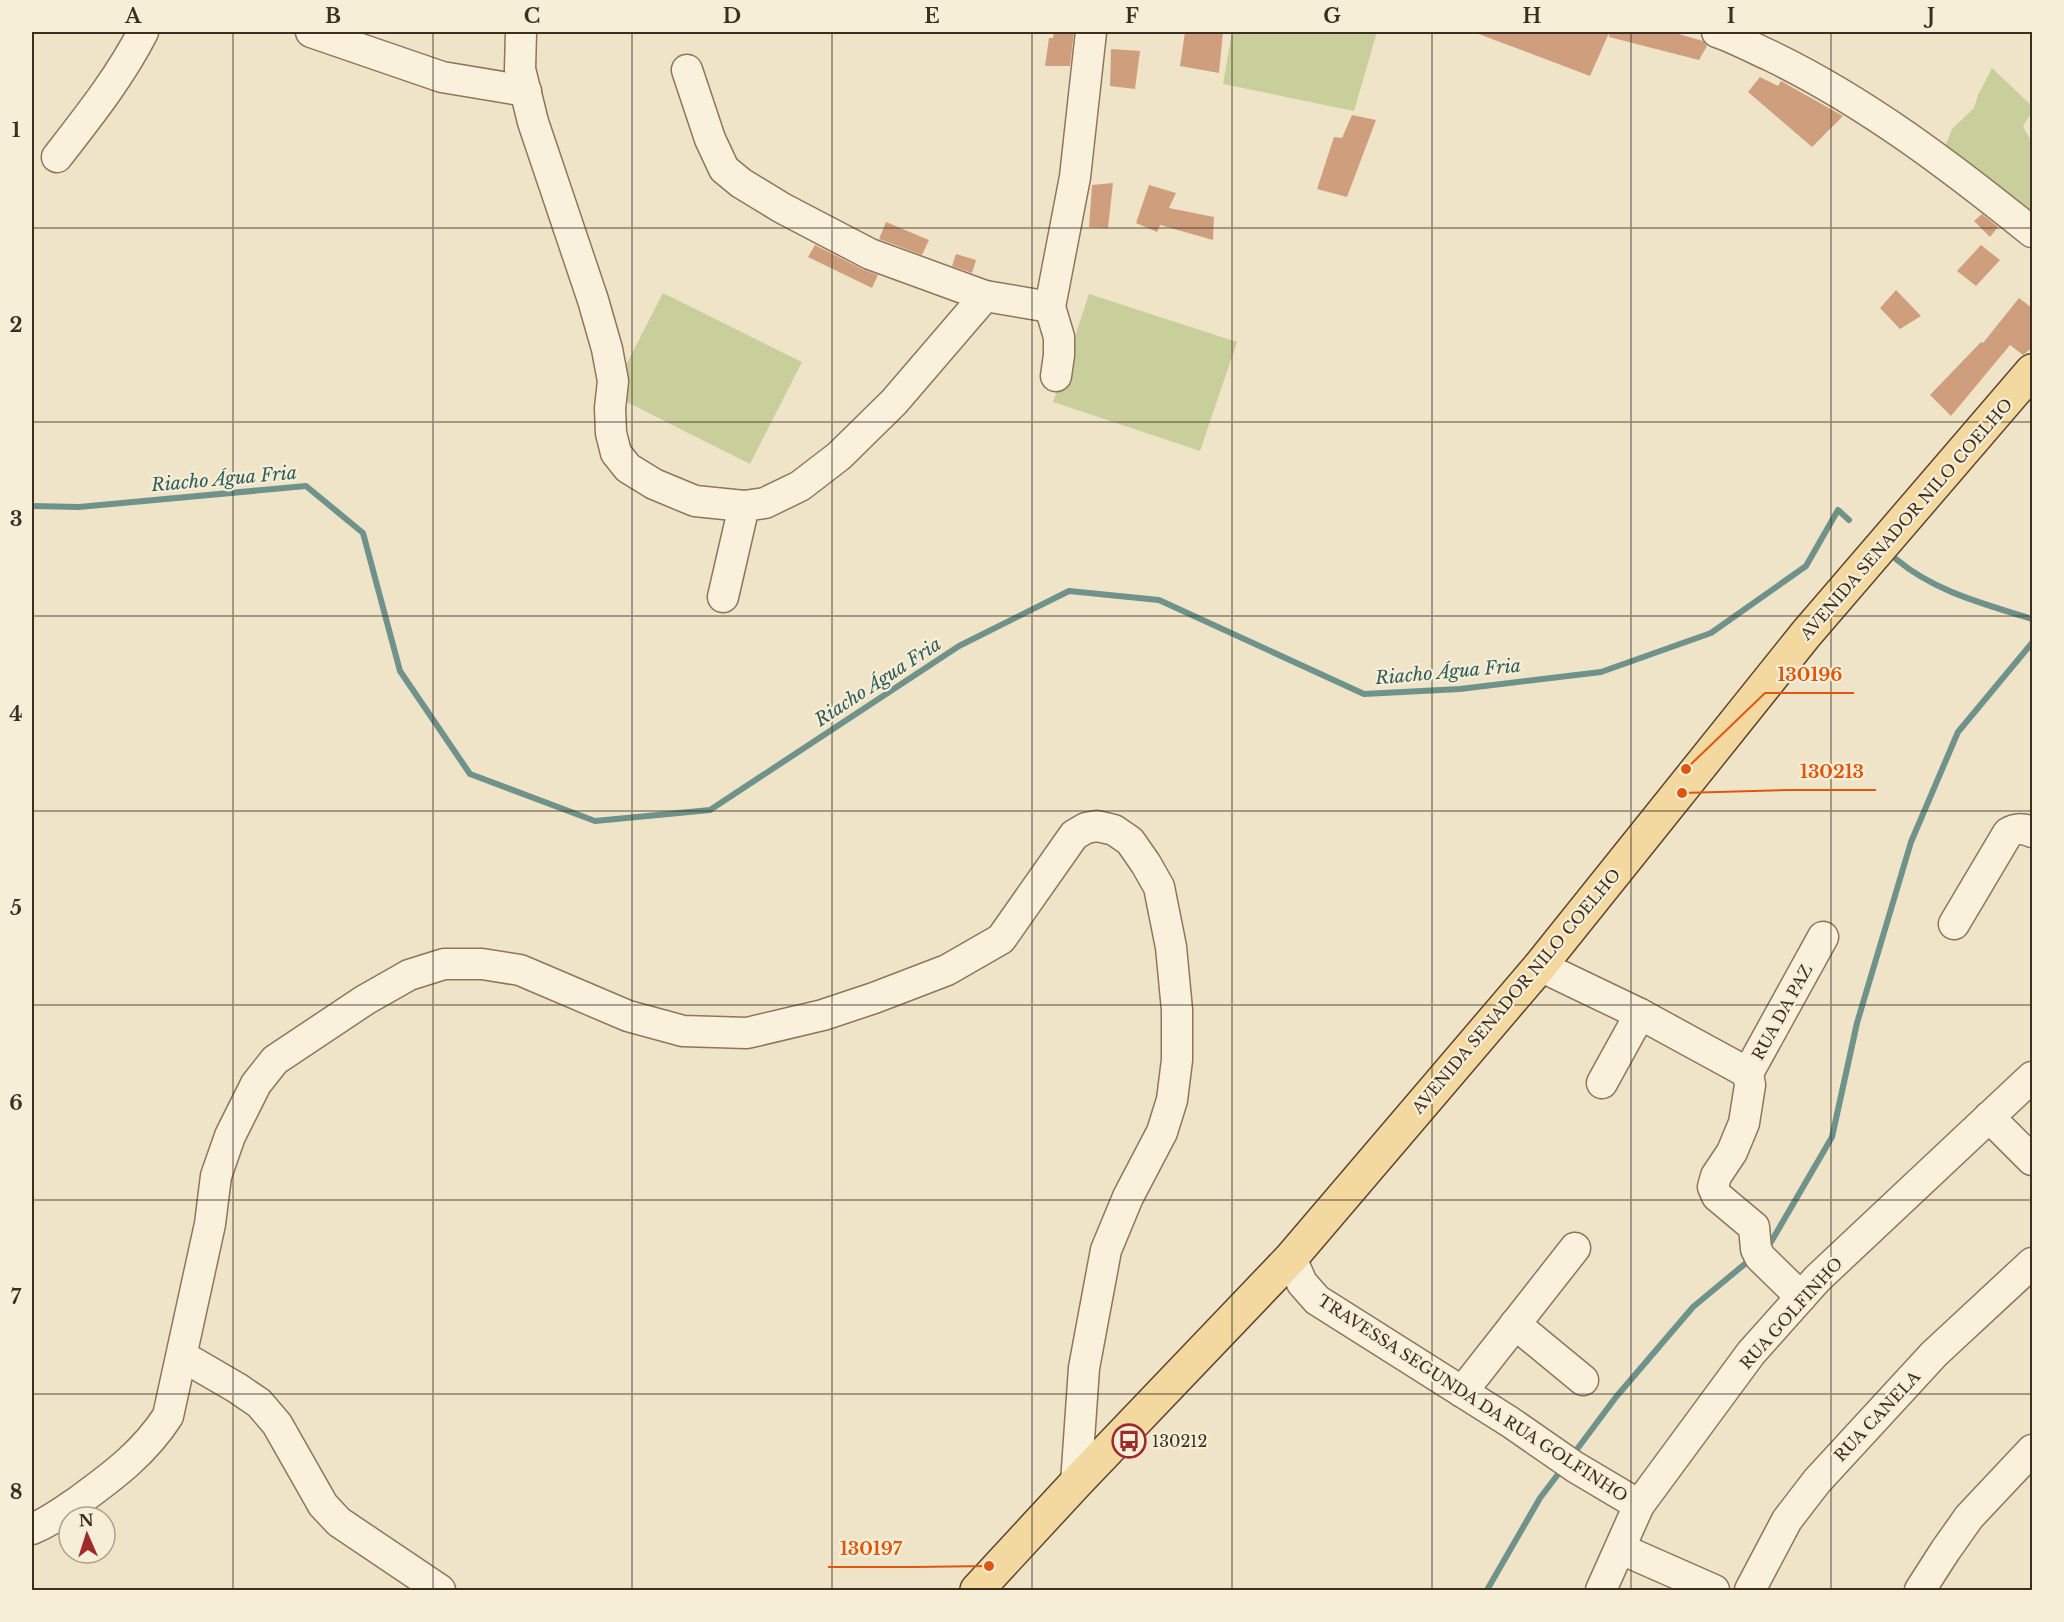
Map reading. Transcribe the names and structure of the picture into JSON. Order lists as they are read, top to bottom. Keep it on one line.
{"streets":{"main road":["AVENIDA SENADOR NILO COELHO"],"street":["RUA DA PAZ","RUA GOLFINHO","TRAVESSA SEGUNDA DA RUA GOLFINHO","RUA CANELA"]},"crossings":[["AVENIDA SENADOR NILO COELHO","RUA DA PAZ"],["AVENIDA SENADOR NILO COELHO","TRAVESSA SEGUNDA DA RUA GOLFINHO"],["RUA GOLFINHO","TRAVESSA SEGUNDA DA RUA GOLFINHO"]],"water":["Riacho Água Fria"],"places":{"other":["130196","130213","130197"],"bus stop":["130212"]},"north":"top","grid":{"columns":["A","B","C","D","E","F","G","H","I","J"],"rows":["1","2","3","4","5","6","7","8"]}}
